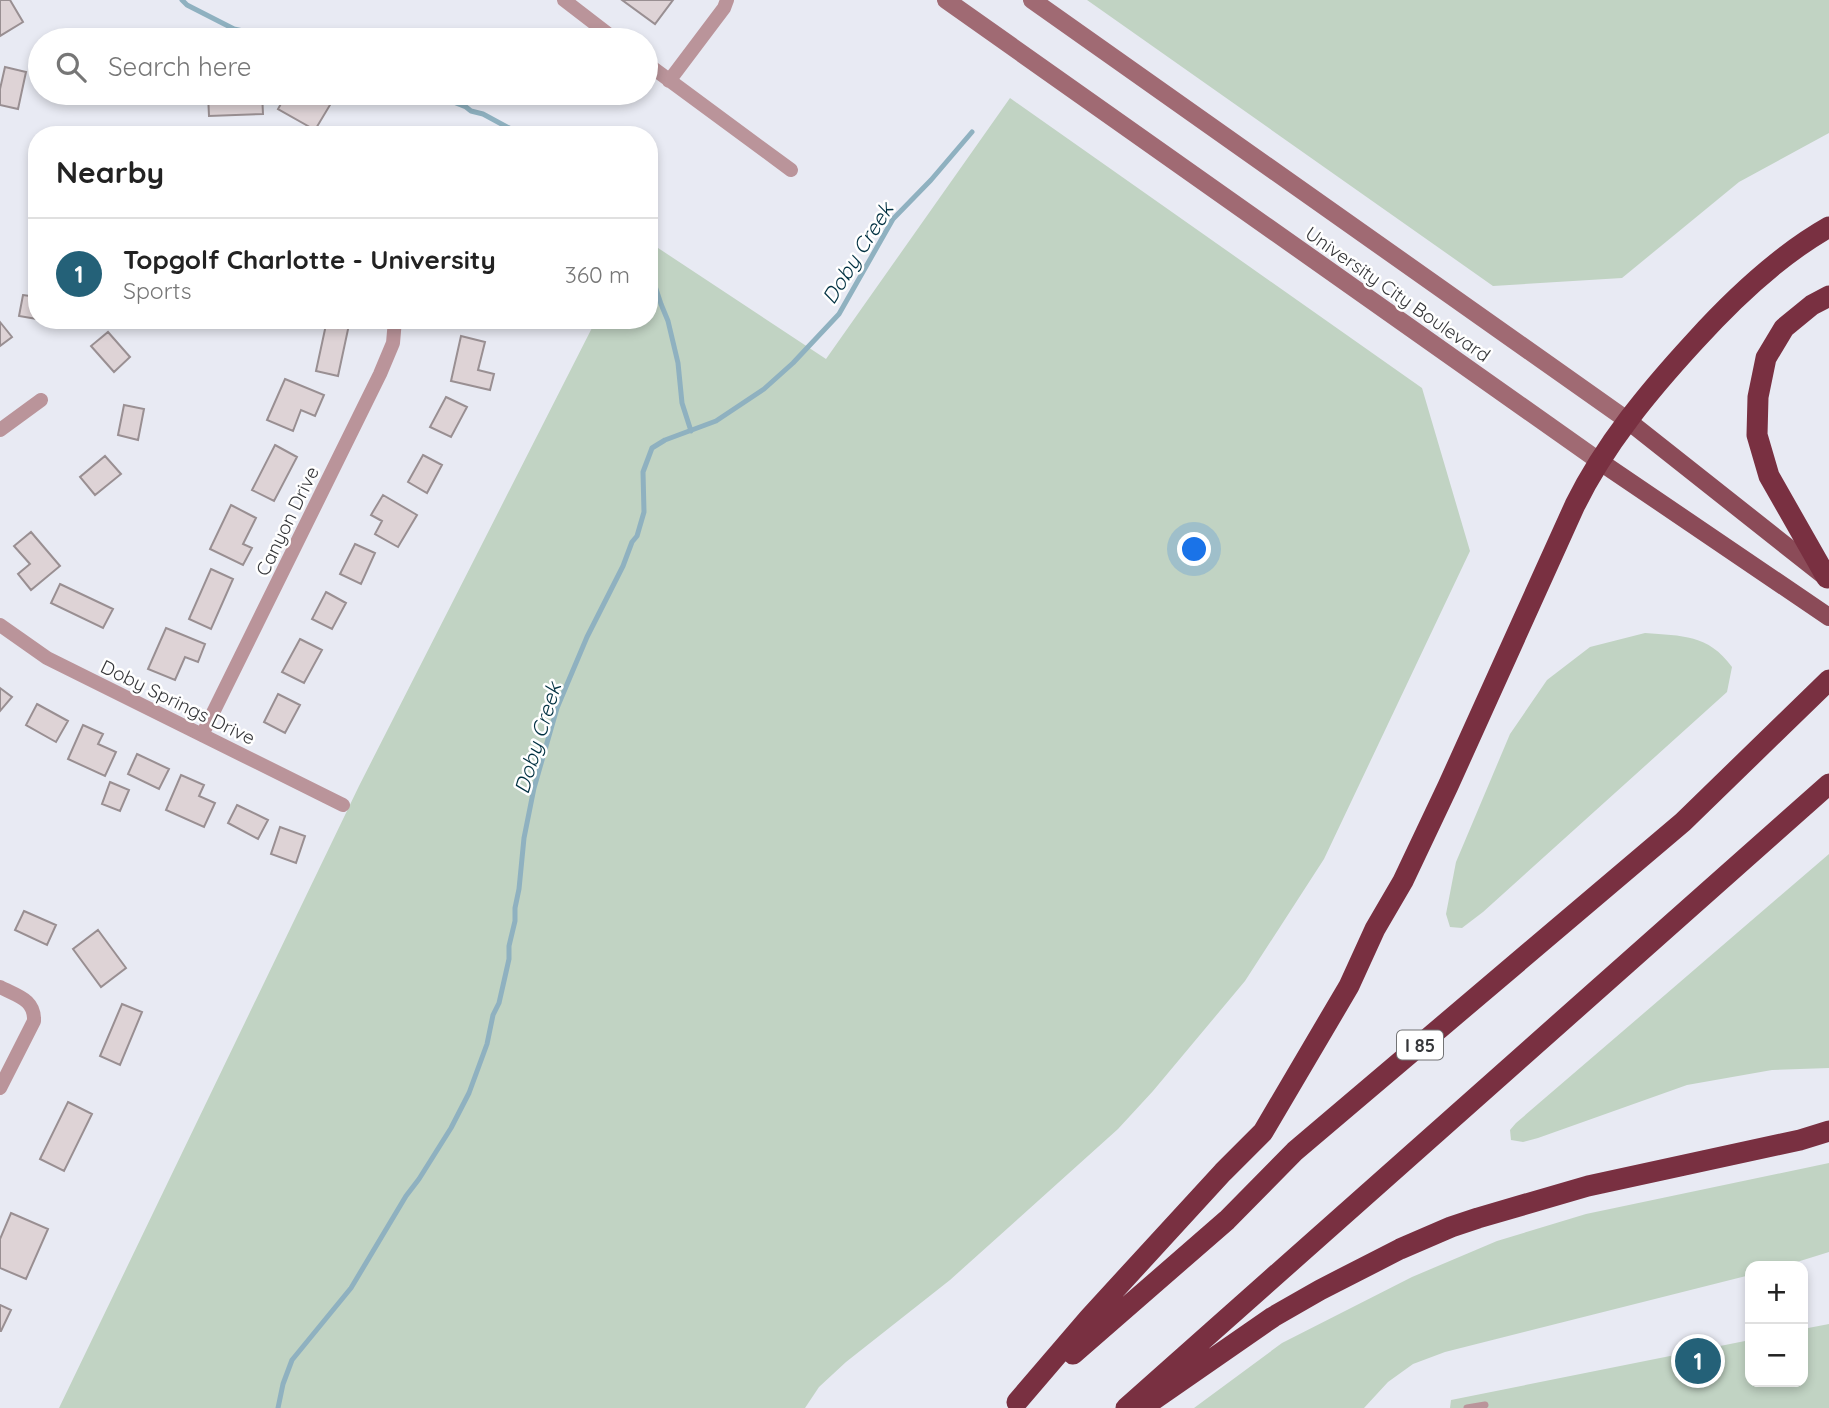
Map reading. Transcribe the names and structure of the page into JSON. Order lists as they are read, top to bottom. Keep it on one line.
{"streets":{"highway":["I 85"],"main road":["University City Boulevard"],"street":["Canyon Drive","Doby Springs Drive"]},"crossings":[["Canyon Drive","Doby Springs Drive"]],"water":["Doby Creek"],"page":{"search":"Search here","heading":"Nearby","list":[{"mark":"1","name":"Topgolf Charlotte - University","note":"Sports","value":"360 m"}],"map_buttons":["+","−"],"pins":"1"}}
